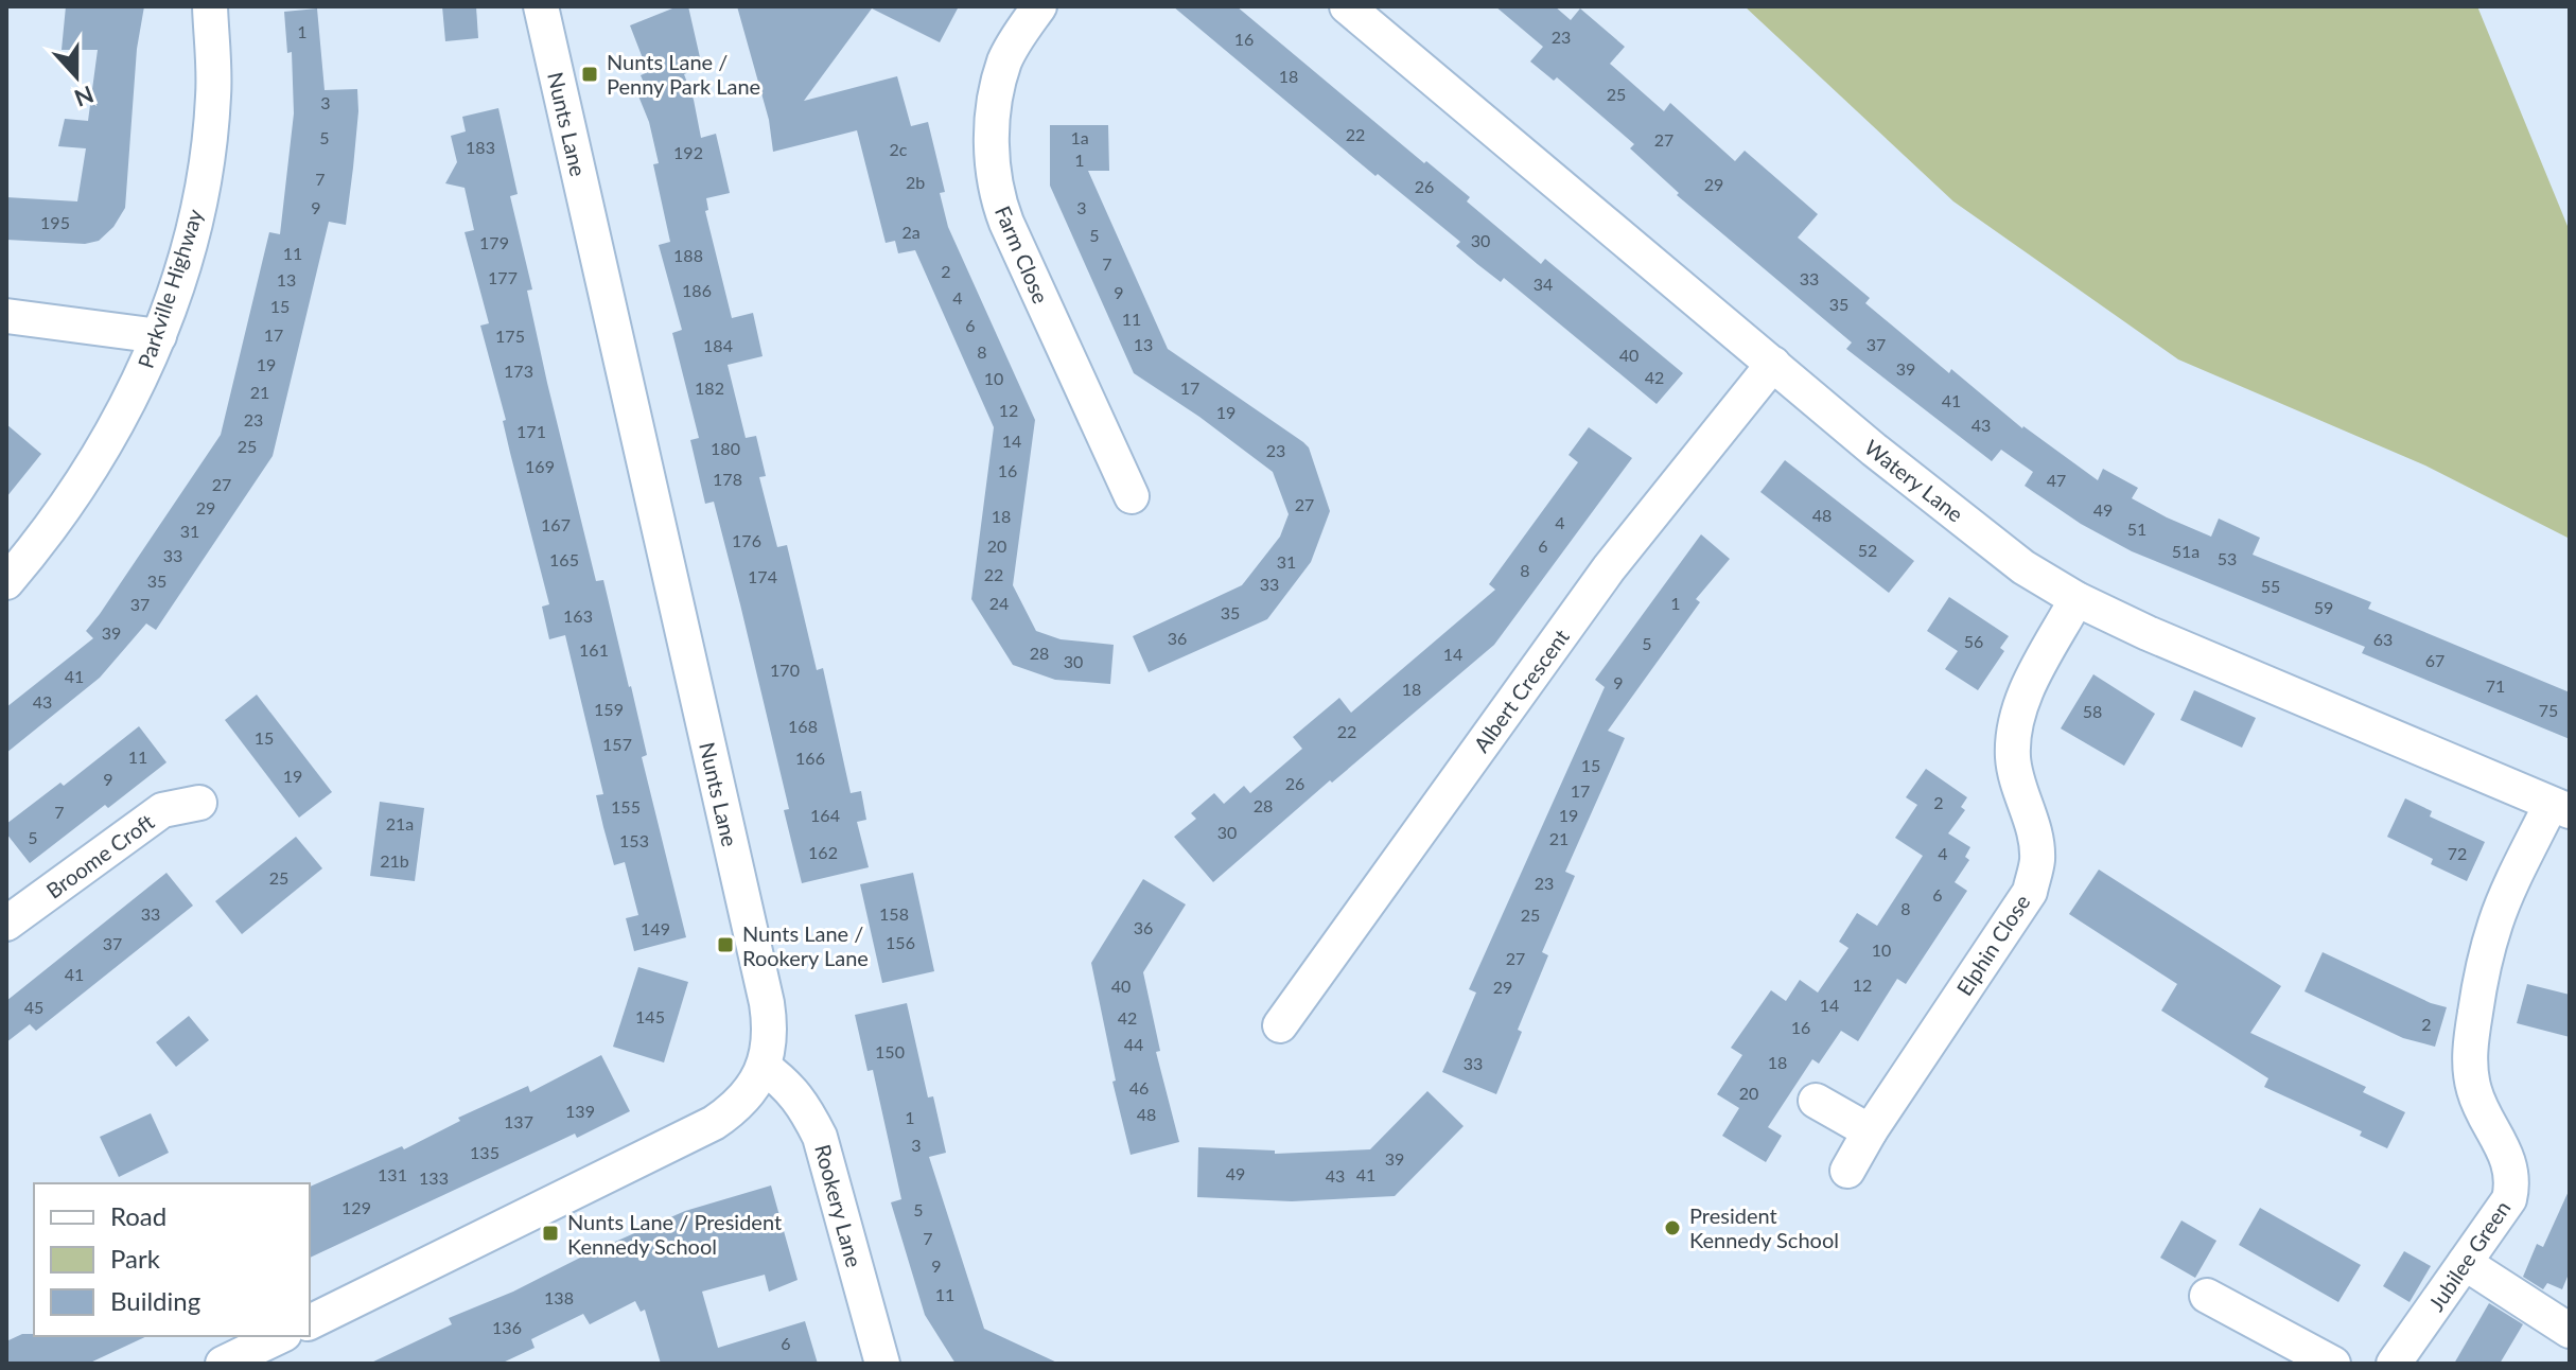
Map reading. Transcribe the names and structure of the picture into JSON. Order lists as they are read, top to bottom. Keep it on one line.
{"streets":{"street":["Nunts Lane","Farm Close","Parkville Highway","Watery Lane","Albert Crescent","Broome Croft","Elphin Close","Rookery Lane","Jubilee Green"]},"crossings":[["Nunts Lane","Rookery Lane"],["Watery Lane","Albert Crescent"],["Watery Lane","Elphin Close"],["Watery Lane","Jubilee Green"]],"places":{"transit":["Nunts Lane / Penny Park Lane","Nunts Lane / Rookery Lane","Nunts Lane / President Kennedy School"],"other":["President Kennedy School"]},"house_numbers":["1","23","16","18","25","3","22","5","1a","27","183","2c","192","1","7","2b","29","26","9","3","195","2a","5","30","179","11","188","7","2","177","33","13","34","186","9","4","35","15","11","6","17","175","13","37","184","8","40","19","39","173","42","10","182","17","21","41","12","19","23","43","171","14","25","180","23","169","16","178","47","27","27","29","49","48","18","4","167","51","31","176","20","6","52","51a","33","53","165","31","8","22","174","35","33","55","24","1","37","59","35","163","39","36","63","56","5","161","28","14","67","30","170","41","9","71","18","43","159","75","58","168","22","15","157","11","166","15","19","9","26","17","2","28","155","7","164","19","21a","30","5","21","153","162","4","72","21b","25","23","6","8","33","158","25","36","149","156","37","10","27","41","12","40","29","14","45","145","42","2","16","44","150","18","33","46","20","139","48","1","137","3","135","39","49","131","41","43","133","129","5","7","9","11","138","136","6"],"legend":["Road","Park","Building"],"north":"bottom"}
